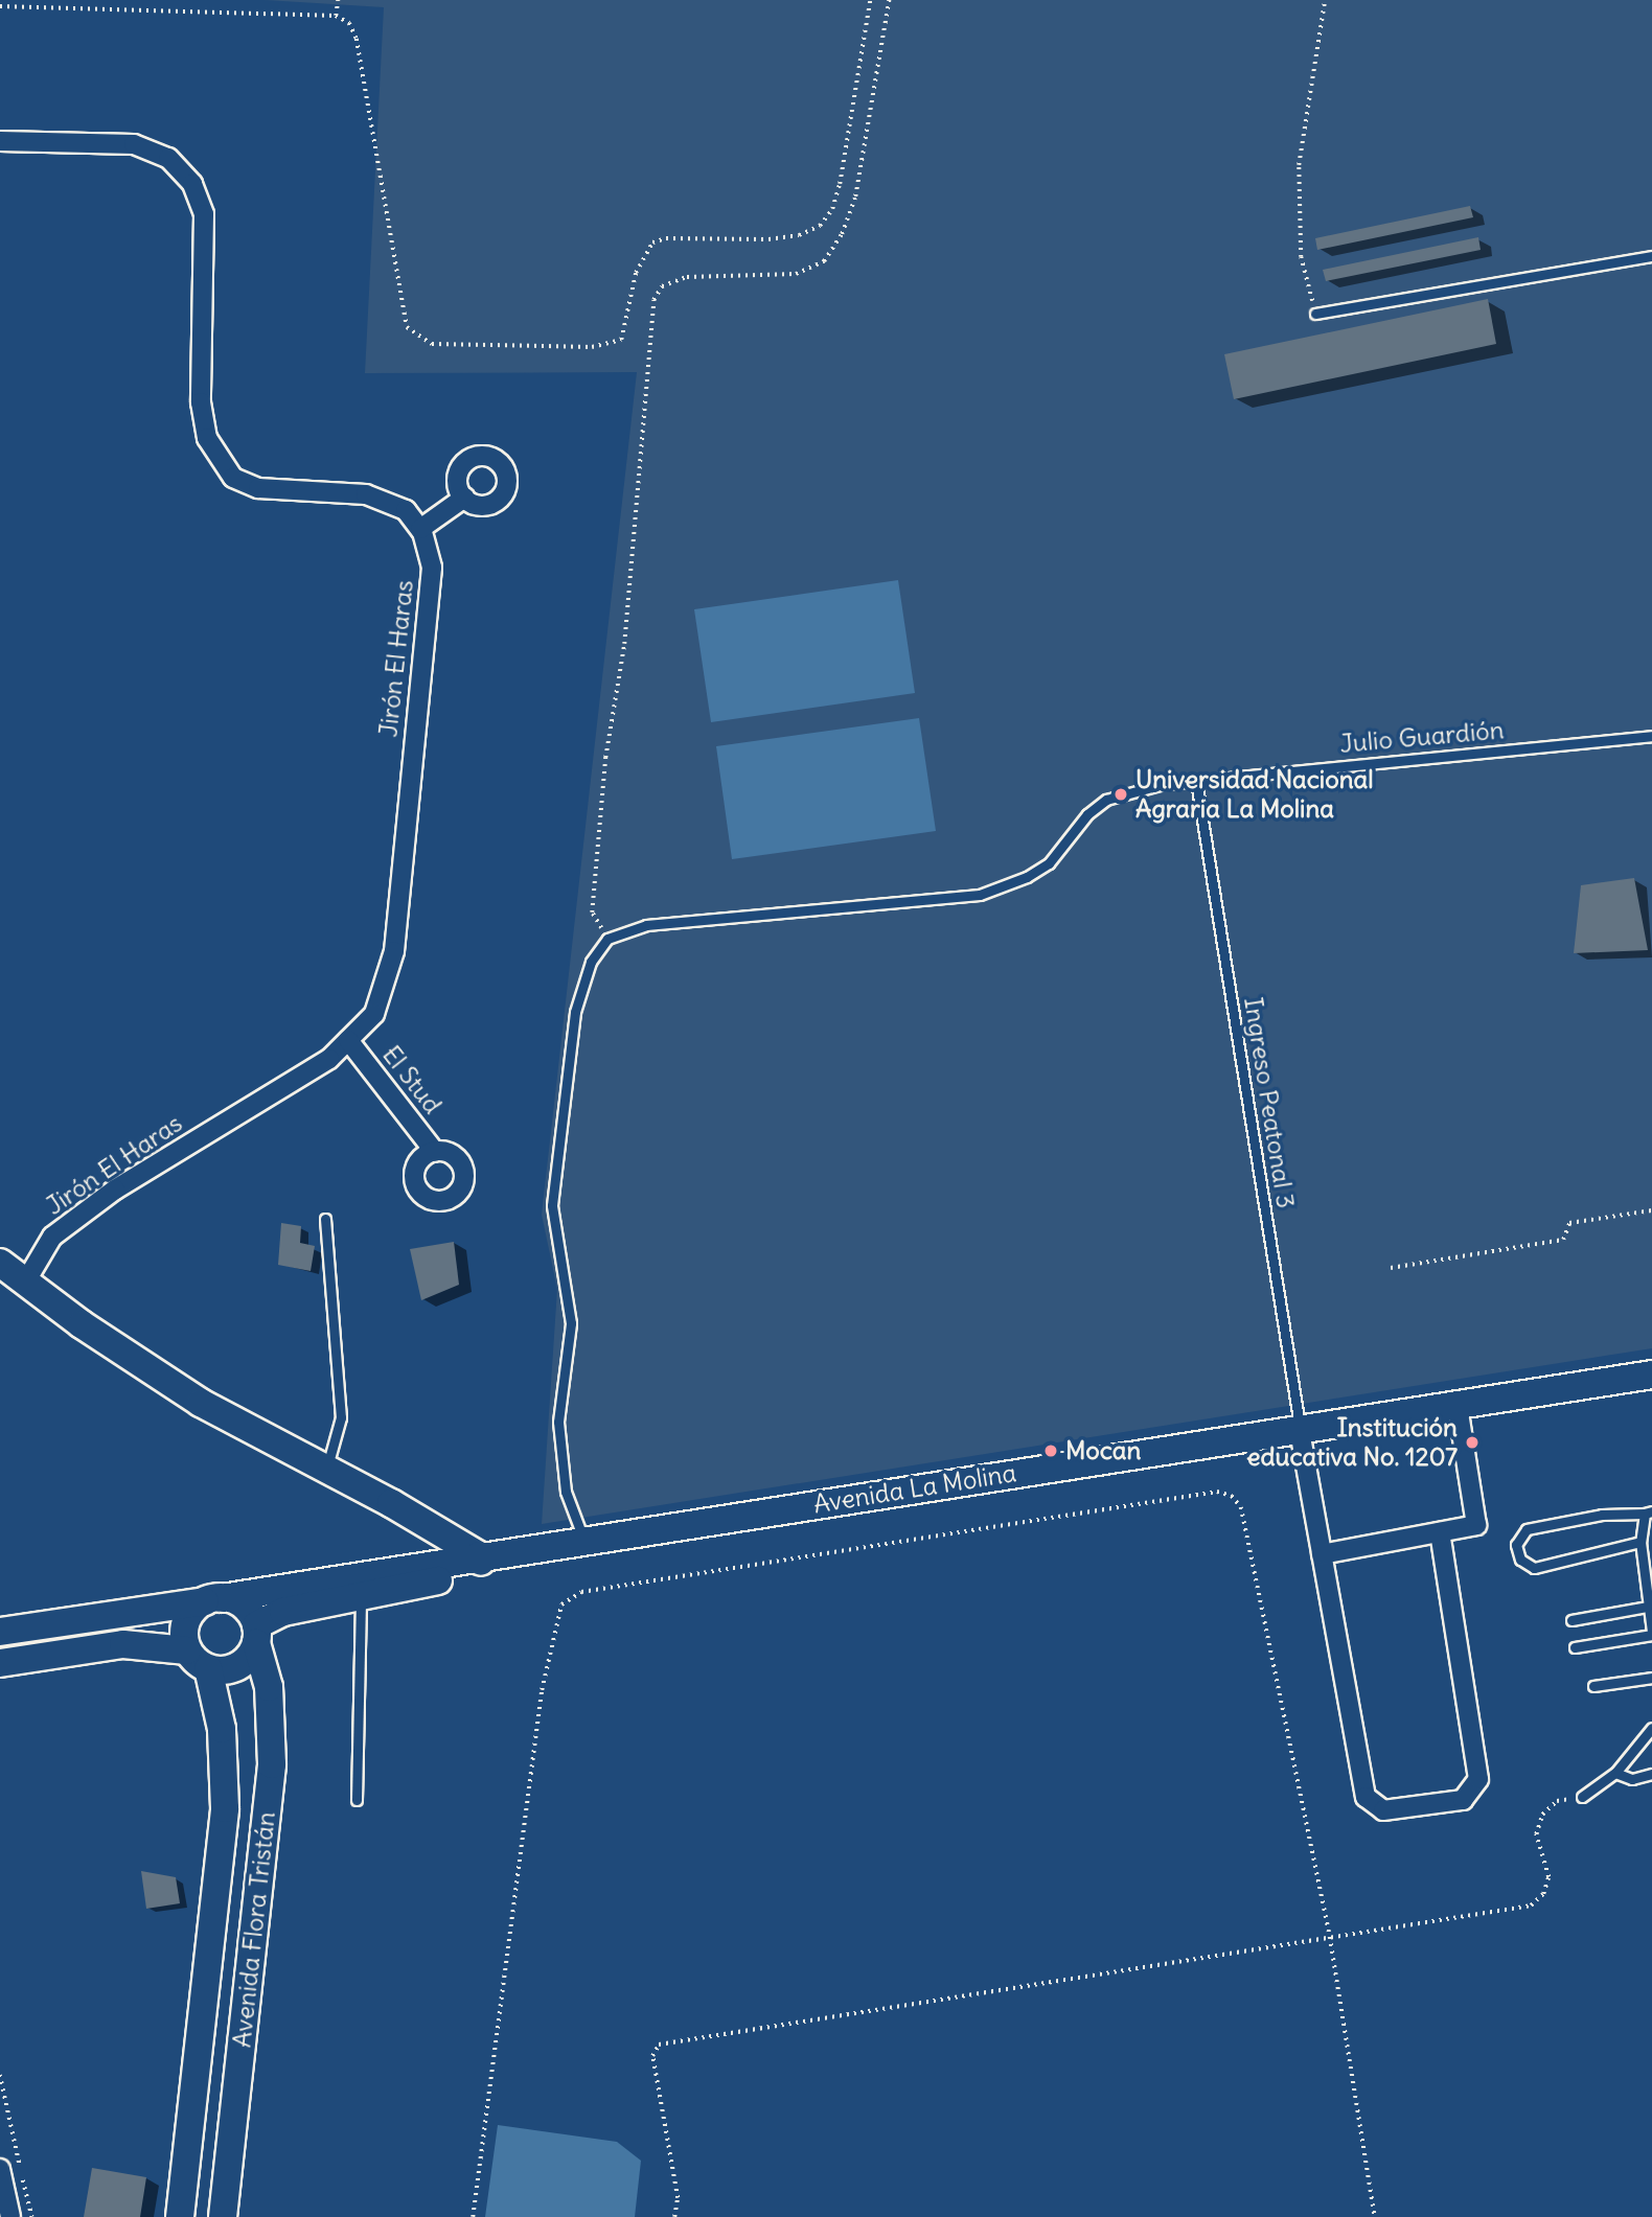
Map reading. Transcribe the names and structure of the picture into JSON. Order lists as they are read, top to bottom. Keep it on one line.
{"streets":{"main road":["Avenida La Molina","Avenida Flora Tristán"],"street":["Jirón El Haras","El Stud"],"lane":["Julio Guardión","Ingreso Peatonal 3"]},"crossings":[["Jirón El Haras","El Stud"],["Julio Guardión","Ingreso Peatonal 3"],["Ingreso Peatonal 3","Avenida La Molina"],["Avenida La Molina","Avenida Flora Tristán"]],"places":["Universidad Nacional Agraria La Molina","Institución educativa No. 1207","Mocan"]}
